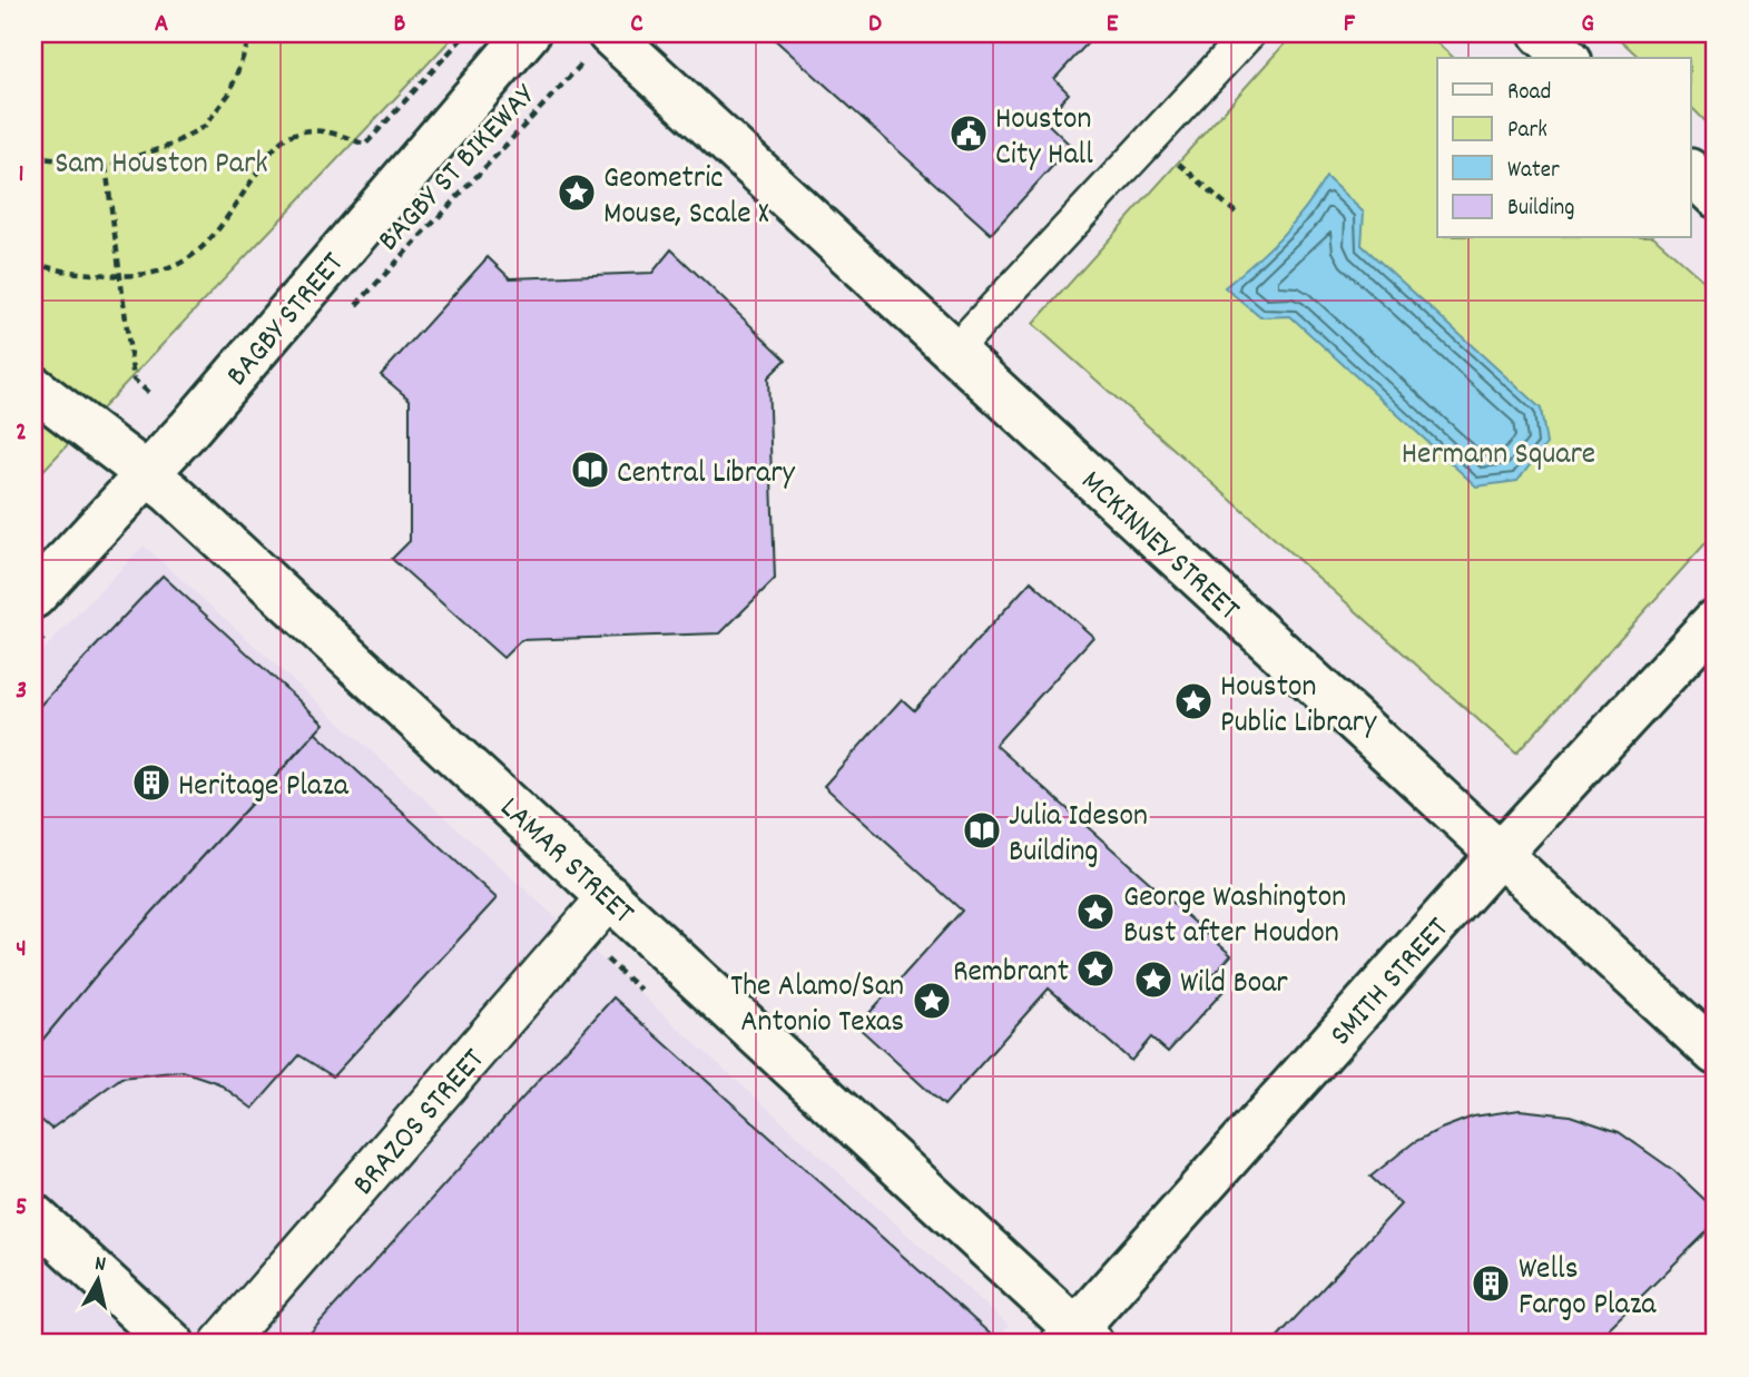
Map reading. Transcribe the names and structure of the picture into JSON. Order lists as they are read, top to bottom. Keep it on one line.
{"streets":{"street":["BAGBY STREET","MCKINNEY STREET","LAMAR STREET","SMITH STREET","BRAZOS STREET"],"path":["BAGBY ST BIKEWAY"]},"crossings":[["BAGBY STREET","LAMAR STREET"],["MCKINNEY STREET","SMITH STREET"],["LAMAR STREET","SMITH STREET"],["LAMAR STREET","BRAZOS STREET"]],"parks":["Sam Houston Park","Hermann Square"],"places":{"public building":["Houston City Hall"],"place":["Geometric Mouse, Scale X","Houston Public Library","George Washington Bust after Houdon","Rembrant","Wild Boar","The Alamo/San Antonio Texas"],"library":["Central Library","Julia Ideson Building"],"building":["Heritage Plaza","Wells Fargo Plaza"]},"legend":["Road","Park","Water","Building"],"north":"top","grid":{"columns":["A","B","C","D","E","F","G"],"rows":["1","2","3","4","5"]}}
